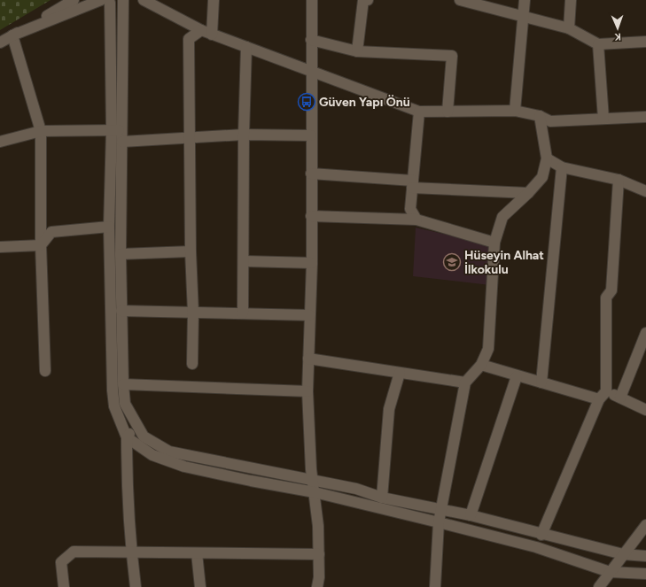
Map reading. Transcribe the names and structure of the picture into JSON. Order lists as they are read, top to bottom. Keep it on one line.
{"places":{"bus stop":["Güven Yapı Önü"],"school or university":["Hüseyin Alhat İlkokulu"]},"north":"bottom"}
